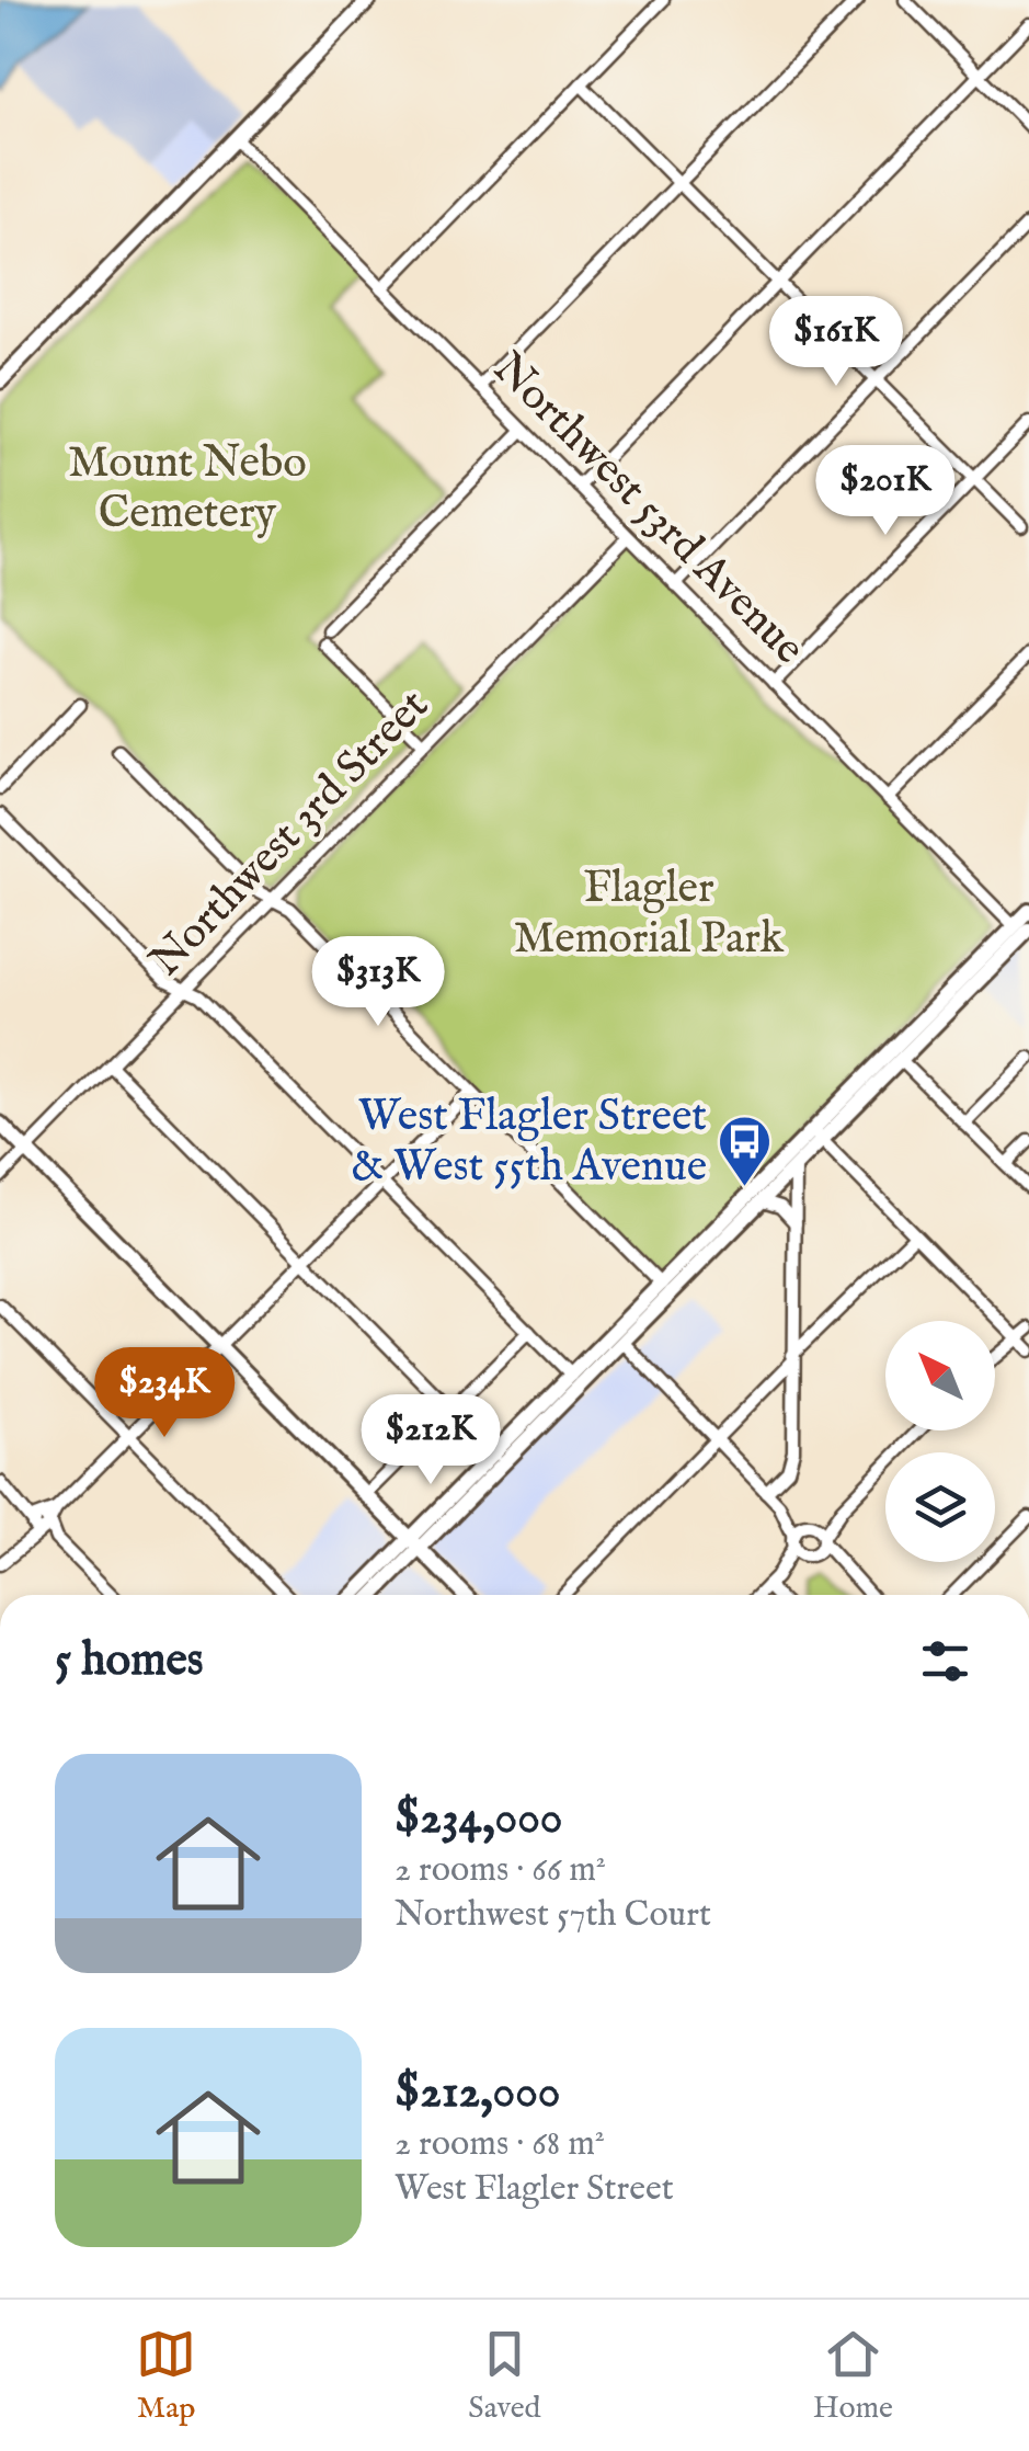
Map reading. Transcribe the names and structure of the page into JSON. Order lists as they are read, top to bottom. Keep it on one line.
{"streets":{"street":["Northwest 53rd Avenue","Northwest 3rd Street"]},"crossings":[["Northwest 53rd Avenue","Northwest 3rd Street"]],"parks":["Mount Nebo Cemetery","Flagler Memorial Park"],"places":{"bus stop":["West Flagler Street & West 55th Avenue"]},"north":"top left","page":{"price":["$161K","$201K","$313K","$234K","$212K"],"heading":"5 homes","list":[{"name":"$234,000","note":"2 rooms · 66 m² · Northwest 57th Court"},{"name":"$212,000","note":"2 rooms · 68 m² · West Flagler Street"}],"tabs":["Map","Saved","Home"]}}
